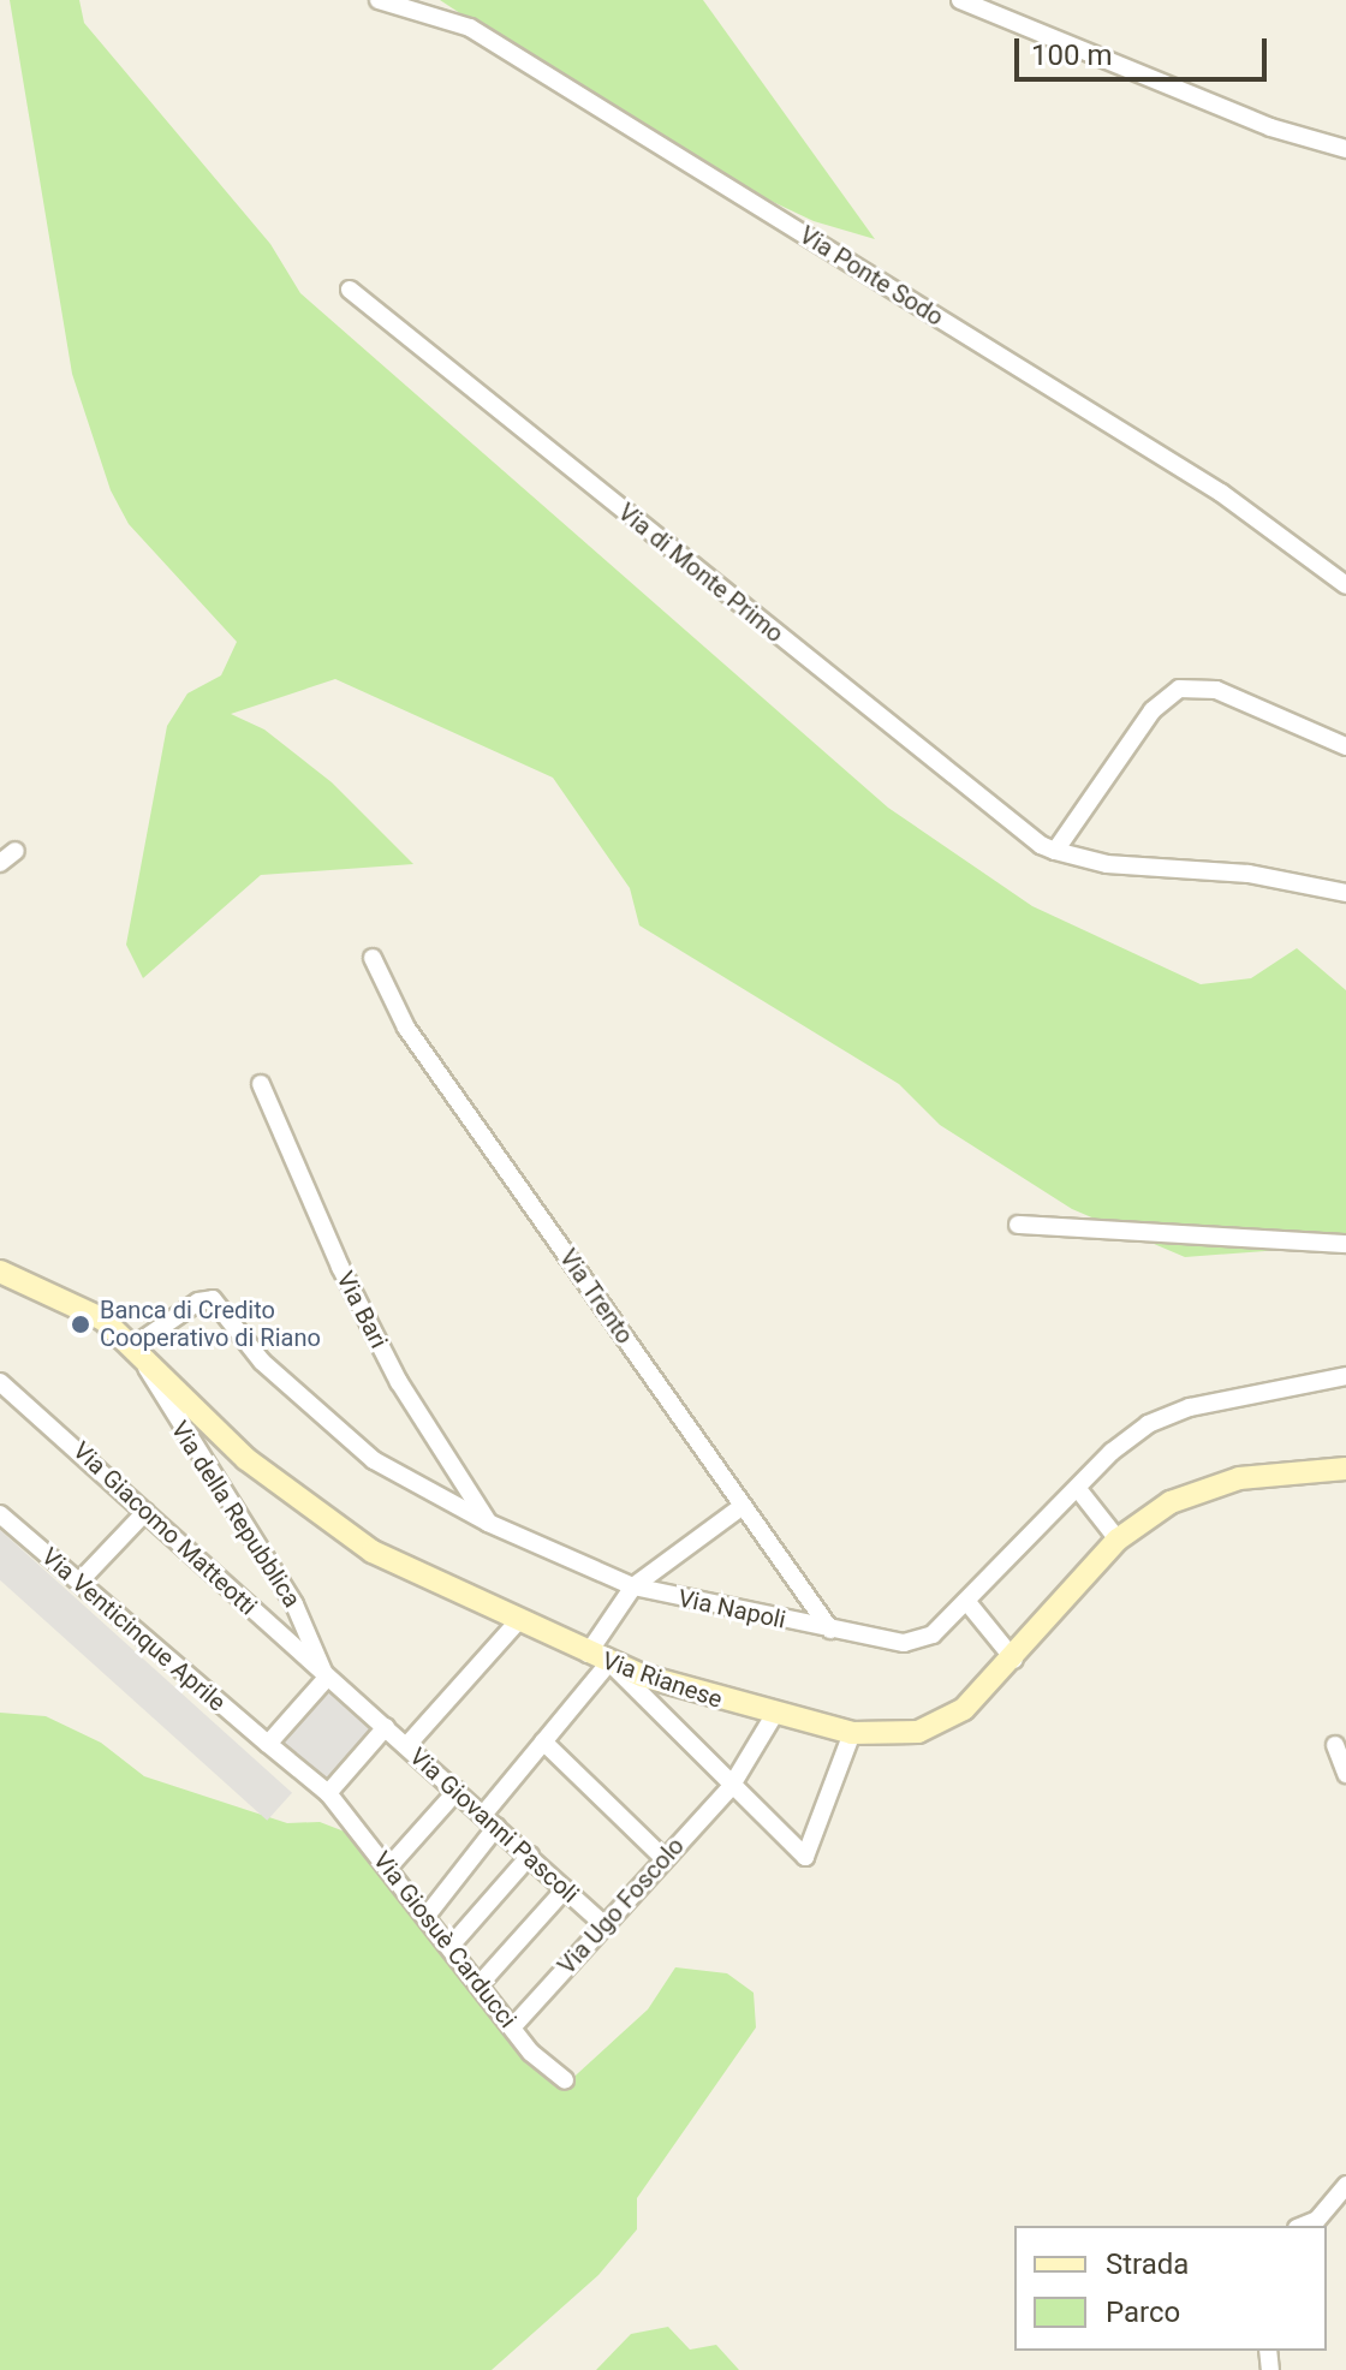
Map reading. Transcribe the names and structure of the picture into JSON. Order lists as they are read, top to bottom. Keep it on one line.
{"streets":{"main road":["Via Rianese"],"street":["Via Ponte Sodo","Via di Monte Primo","Via Trento","Via Bari","Via della Repubblica","Via Giacomo Matteotti","Via Napoli","Via Venticinque Aprile","Via Giovanni Pascoli","Via Ugo Foscolo","Via Giosuè Carducci"]},"crossings":[["Via Trento","Via Napoli"],["Via Bari","Via Napoli"],["Via della Repubblica","Via Giacomo Matteotti"],["Via della Repubblica","Via Napoli"],["Via della Repubblica","Via Rianese"],["Via Giacomo Matteotti","Via Giovanni Pascoli"],["Via Napoli","Via Rianese"],["Via Venticinque Aprile","Via Giosuè Carducci"],["Via Rianese","Via Ugo Foscolo"],["Via Giovanni Pascoli","Via Ugo Foscolo"],["Via Ugo Foscolo","Via Giosuè Carducci"]],"places":["Banca di Credito Cooperativo di Riano"],"legend":["Strada","Parco"],"scale_bar":"100 m"}
